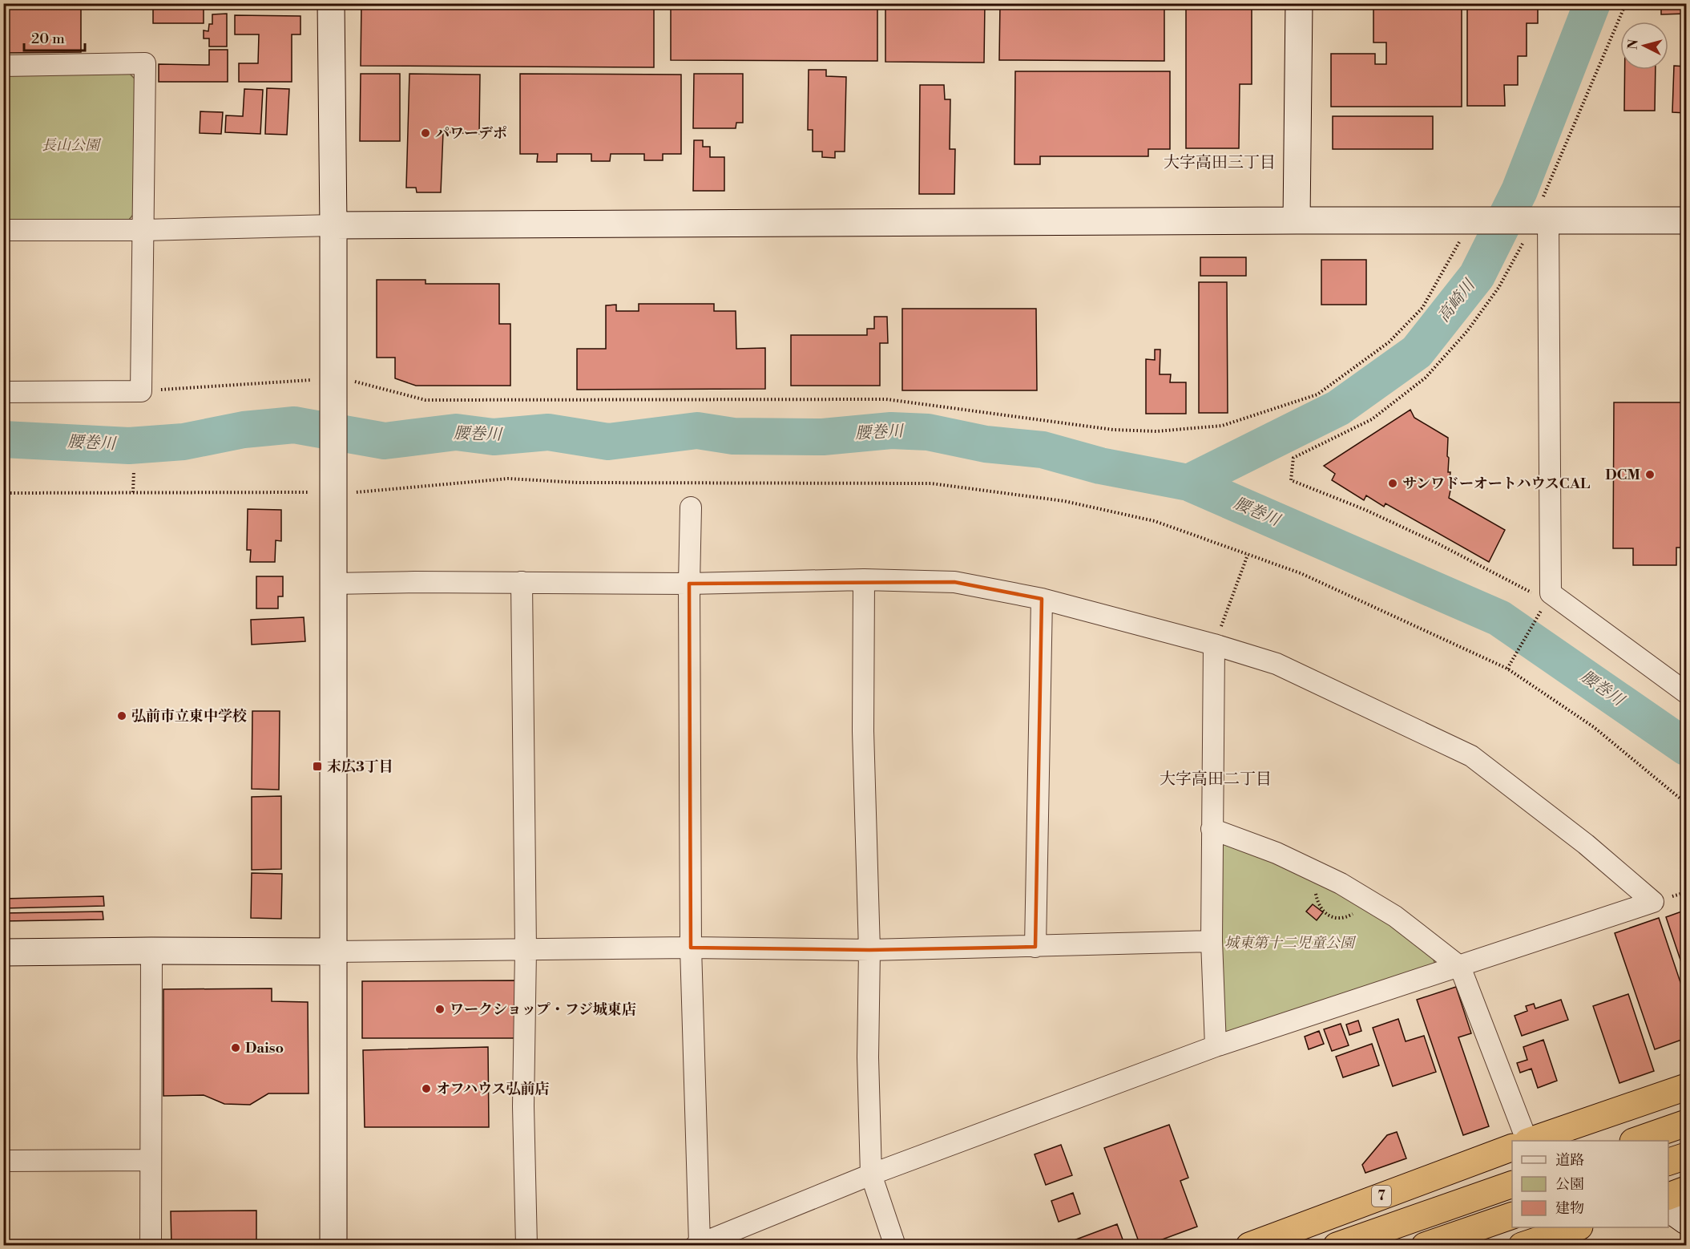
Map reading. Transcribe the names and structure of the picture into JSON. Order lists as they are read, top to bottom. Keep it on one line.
{"streets":{"highway":["7"]},"districts":["大字高田三丁目","大字高田二丁目"],"water":["高崎川","腰巻川"],"parks":["長山公園","城東第十二児童公園"],"places":{"other":["パワーデポ","DCM","サンワドーオートハウスCAL","弘前市立東中学校","ワークショップ・フジ城東店","Daiso","オフハウス弘前店"],"transit":["末広3丁目"]},"legend":["道路","公園","建物"],"scale_bar":"20 m","north":"left"}
